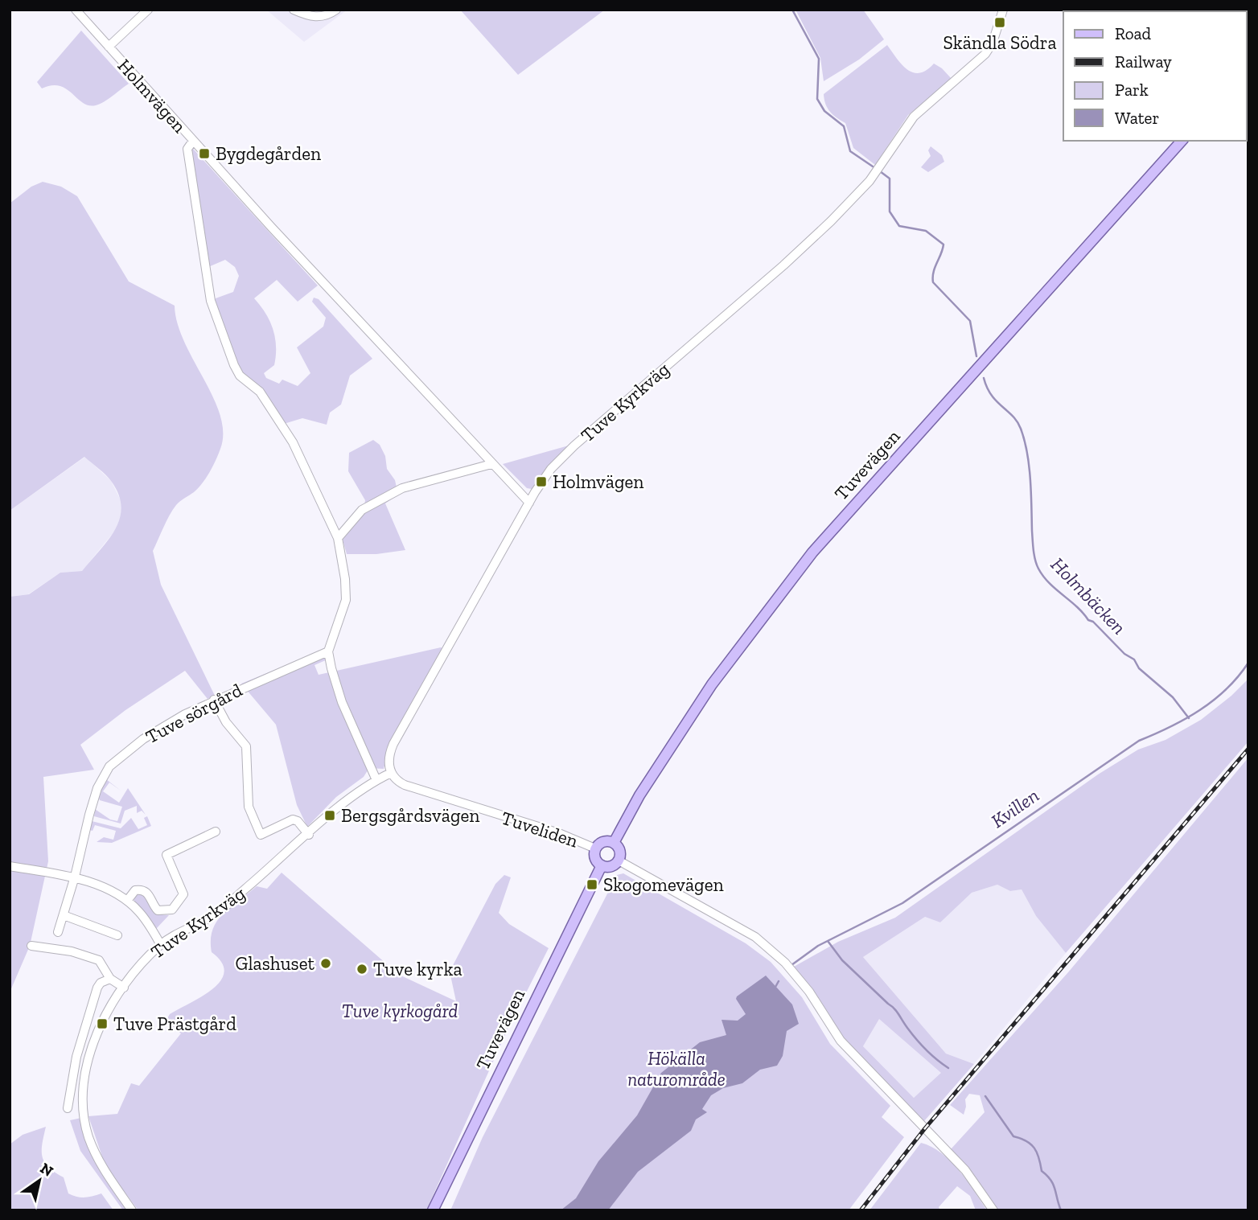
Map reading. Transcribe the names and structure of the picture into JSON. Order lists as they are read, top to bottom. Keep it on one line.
{"streets":{"main road":["Tuvevägen"],"street":["Holmvägen","Tuve Kyrkväg","Tuve sörgård","Tuveliden"]},"crossings":[["Holmvägen","Tuve Kyrkväg"],["Tuve Kyrkväg","Tuveliden"],["Tuvevägen","Tuveliden"]],"water":["Holmbäcken","Kvillen"],"parks":["Tuve kyrkogård","Hökälla naturområde"],"places":{"transit":["Skändla Södra","Bygdegården","Holmvägen","Bergsgårdsvägen","Skogomevägen","Tuve Prästgård"],"other":["Glashuset","Tuve kyrka"]},"legend":["Road","Railway","Park","Water"],"north":"top right"}
